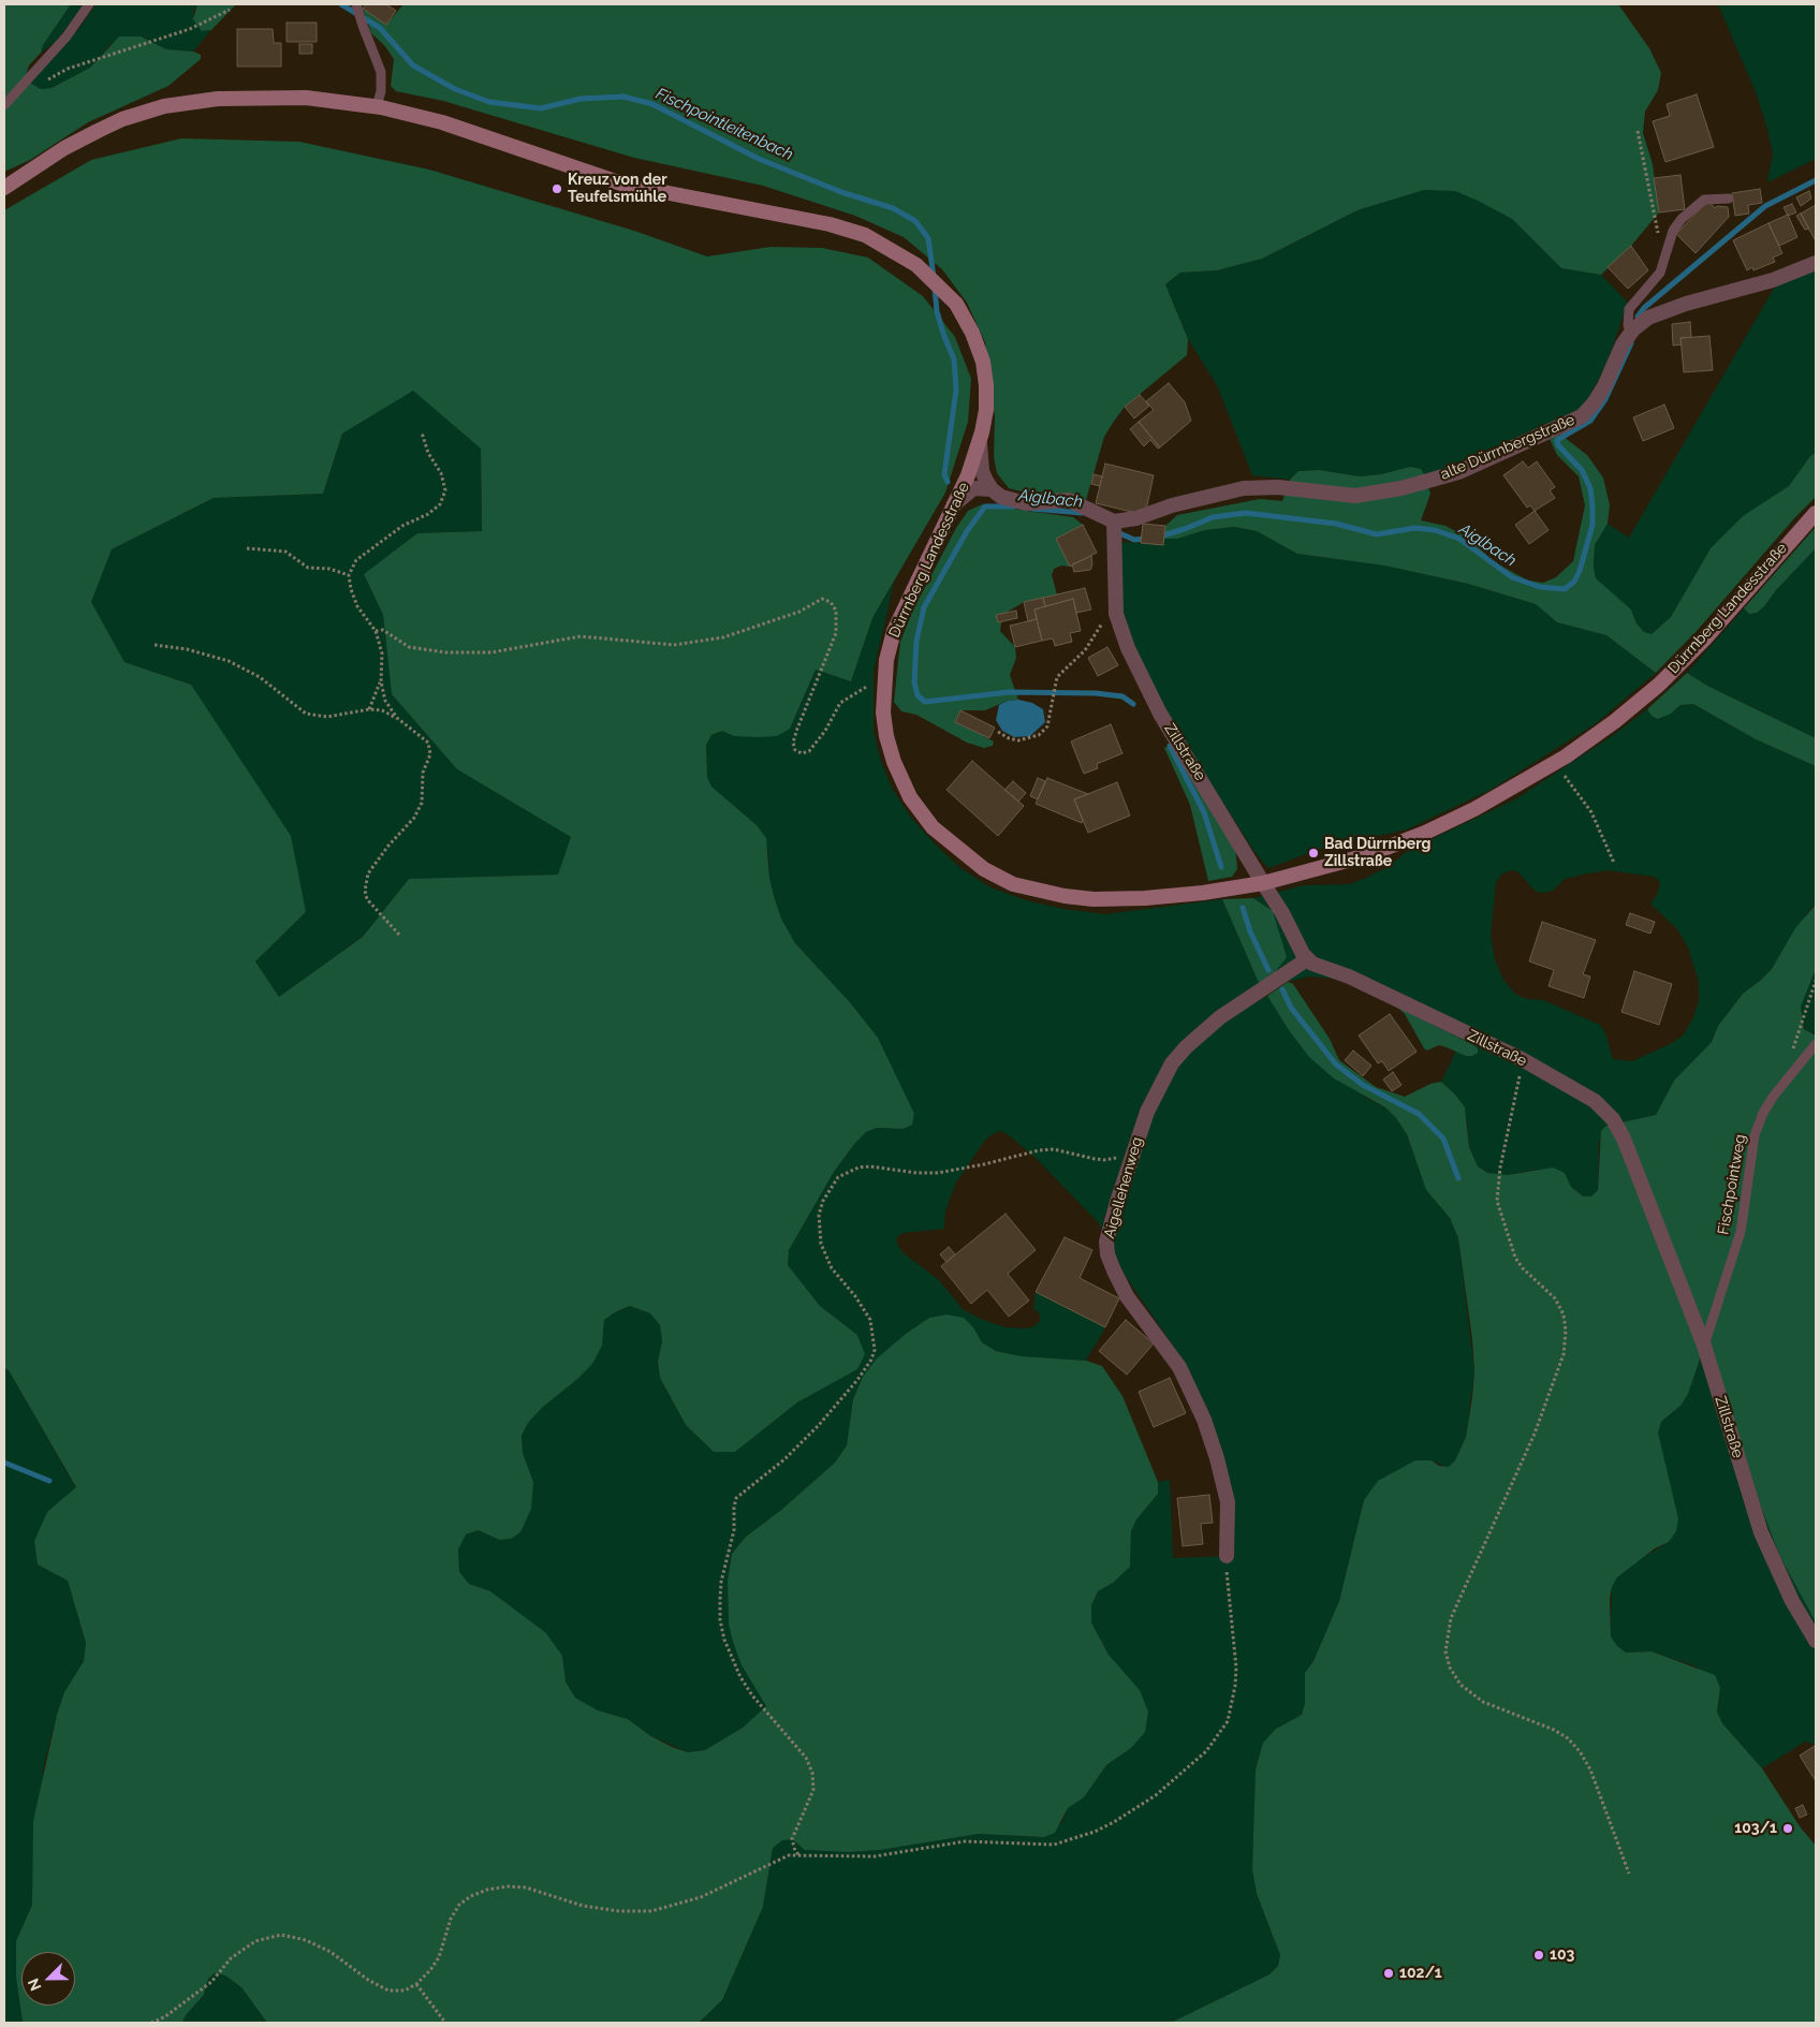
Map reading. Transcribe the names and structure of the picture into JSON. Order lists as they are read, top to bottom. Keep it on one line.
{"streets":{"main road":["Dürrnberg Landesstraße"],"street":["alte Dürrnbergstraße","Zillstraße","Aigellehenweg"],"lane":["Fischpointweg"]},"crossings":[["alte Dürrnbergstraße","Zillstraße"],["Dürrnberg Landesstraße","Zillstraße"],["Zillstraße","Fischpointweg"],["Zillstraße","Aigellehenweg"]],"water":["Fischpointleitenbach","Aiglbach"],"places":["Kreuz von der Teufelsmühle","Bad Dürrnberg Zillstraße","103/1","103","102/1"],"north":"bottom left"}
